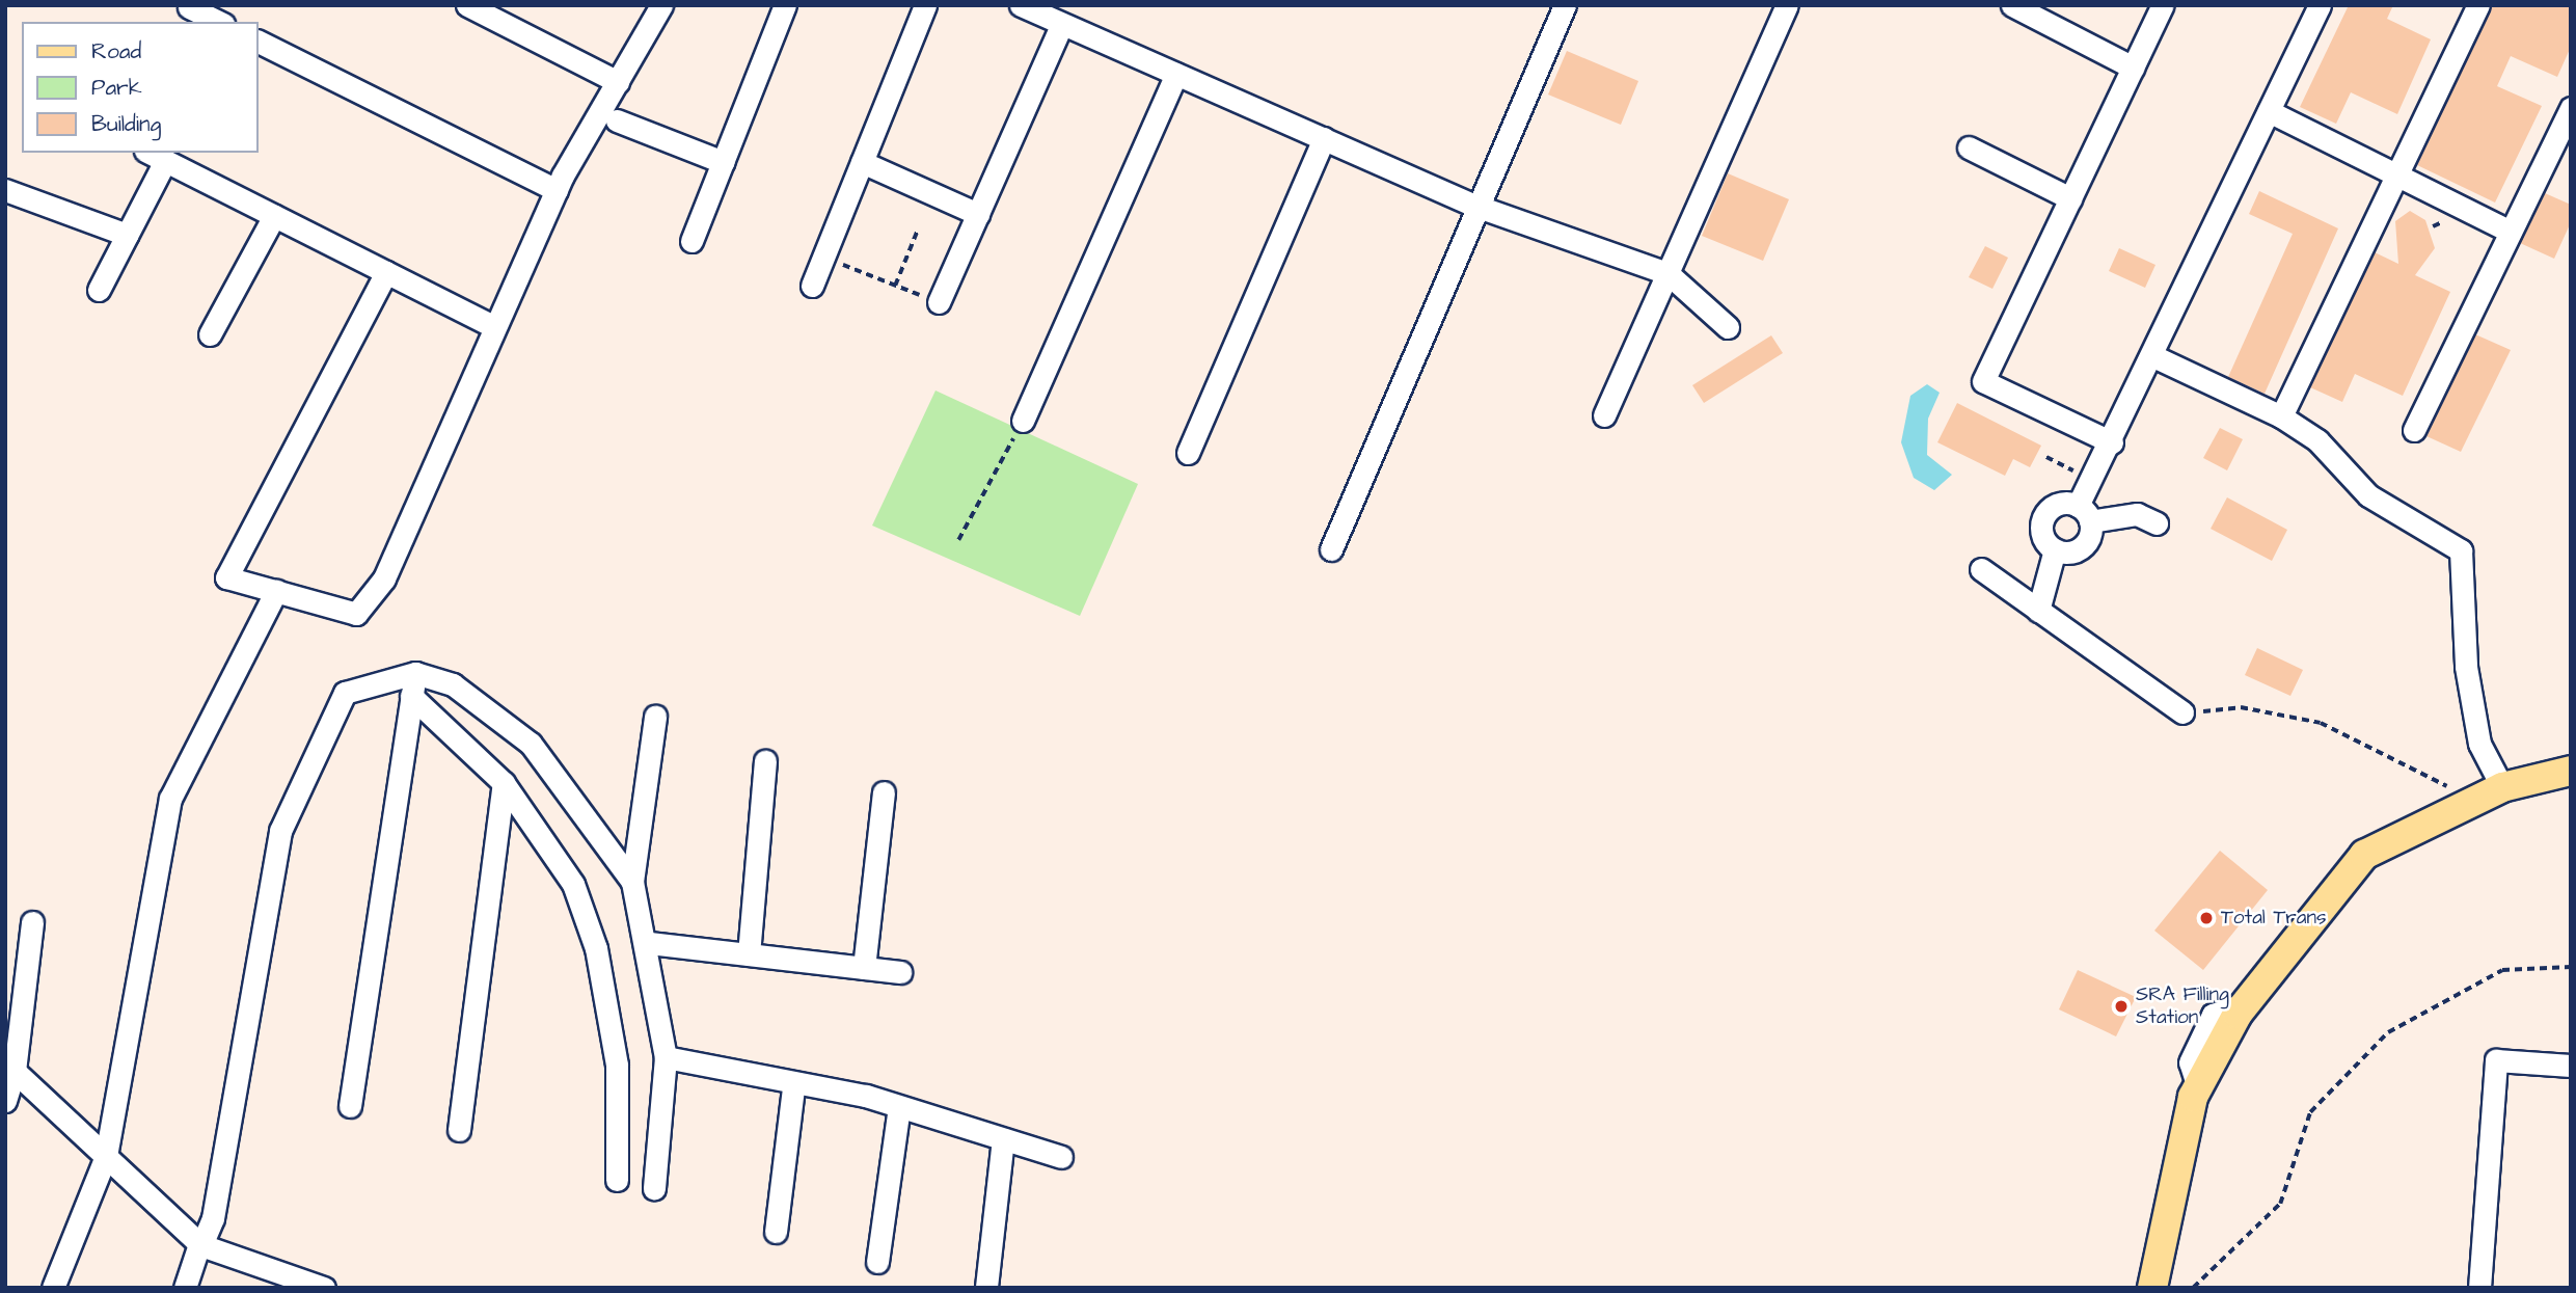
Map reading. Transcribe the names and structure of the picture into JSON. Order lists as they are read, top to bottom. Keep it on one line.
{"places":["Total Trans","SRA Filling Station"],"legend":["Road","Park","Building"]}
